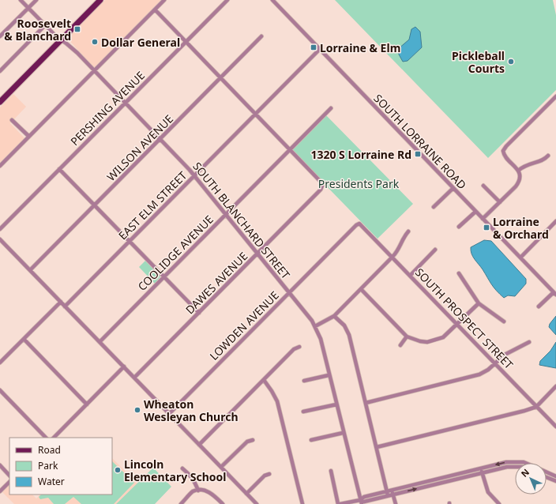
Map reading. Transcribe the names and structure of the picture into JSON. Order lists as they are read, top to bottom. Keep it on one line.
{"streets":{"street":["PERSHING AVENUE","SOUTH LORRAINE ROAD","WILSON AVENUE","EAST ELM STREET","SOUTH BLANCHARD STREET","COOLIDGE AVENUE","DAWES AVENUE","SOUTH PROSPECT STREET","LOWDEN AVENUE"]},"crossings":[["PERSHING AVENUE","SOUTH BLANCHARD STREET"],["SOUTH LORRAINE ROAD","EAST ELM STREET"],["WILSON AVENUE","SOUTH BLANCHARD STREET"],["EAST ELM STREET","SOUTH BLANCHARD STREET"],["SOUTH BLANCHARD STREET","COOLIDGE AVENUE"],["SOUTH BLANCHARD STREET","DAWES AVENUE"],["SOUTH BLANCHARD STREET","LOWDEN AVENUE"],["COOLIDGE AVENUE","DAWES AVENUE"],["SOUTH PROSPECT STREET","LOWDEN AVENUE"]],"parks":["Presidents Park"],"places":{"transit":["Roosevelt & Blanchard","Lorraine & Elm","1320 S Lorraine Rd","Lorraine & Orchard"],"other":["Dollar General","Pickleball Courts","Wheaton Wesleyan Church","Lincoln Elementary School"]},"legend":["Road","Park","Water"],"north":"top left"}
